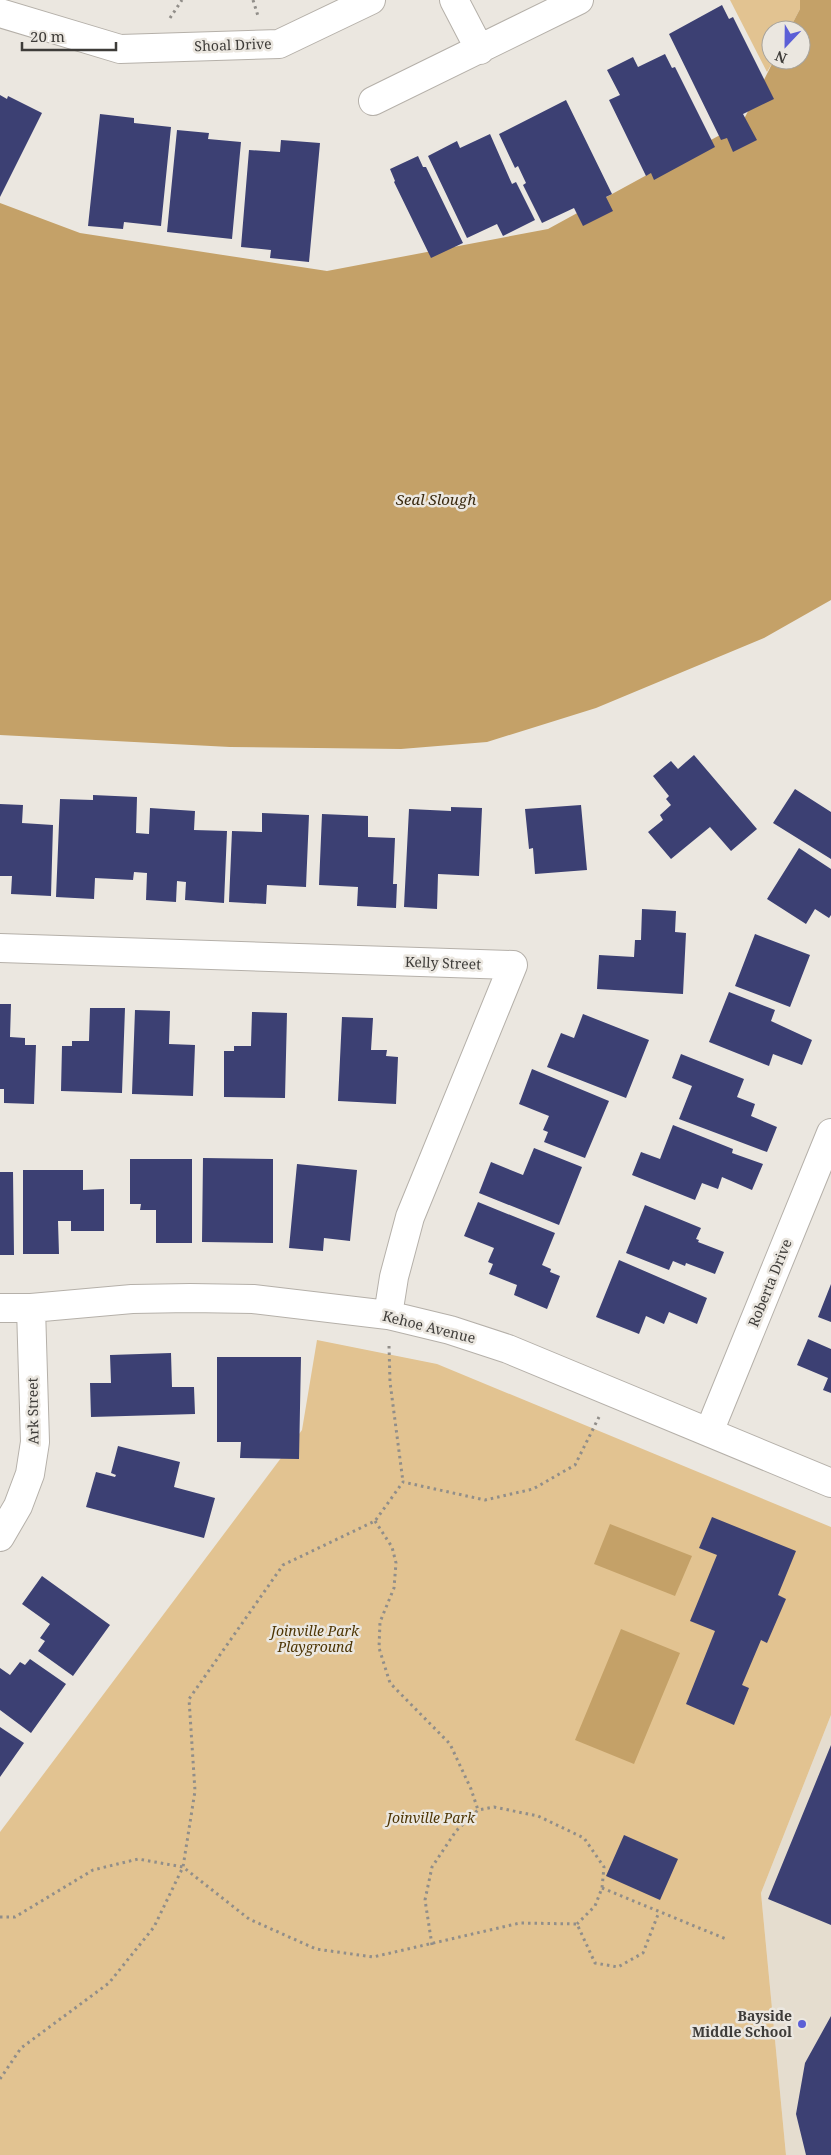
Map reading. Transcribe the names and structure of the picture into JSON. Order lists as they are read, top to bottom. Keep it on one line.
{"streets":{"street":["Shoal Drive","Kelly Street","Roberta Drive","Kehoe Avenue","Ark Street"]},"crossings":[["Kelly Street","Kehoe Avenue"],["Roberta Drive","Kehoe Avenue"],["Kehoe Avenue","Ark Street"]],"water":["Seal Slough"],"parks":["Joinville Park Playground","Joinville Park"],"places":["Bayside Middle School"],"scale_bar":"20 m","north":"bottom"}
